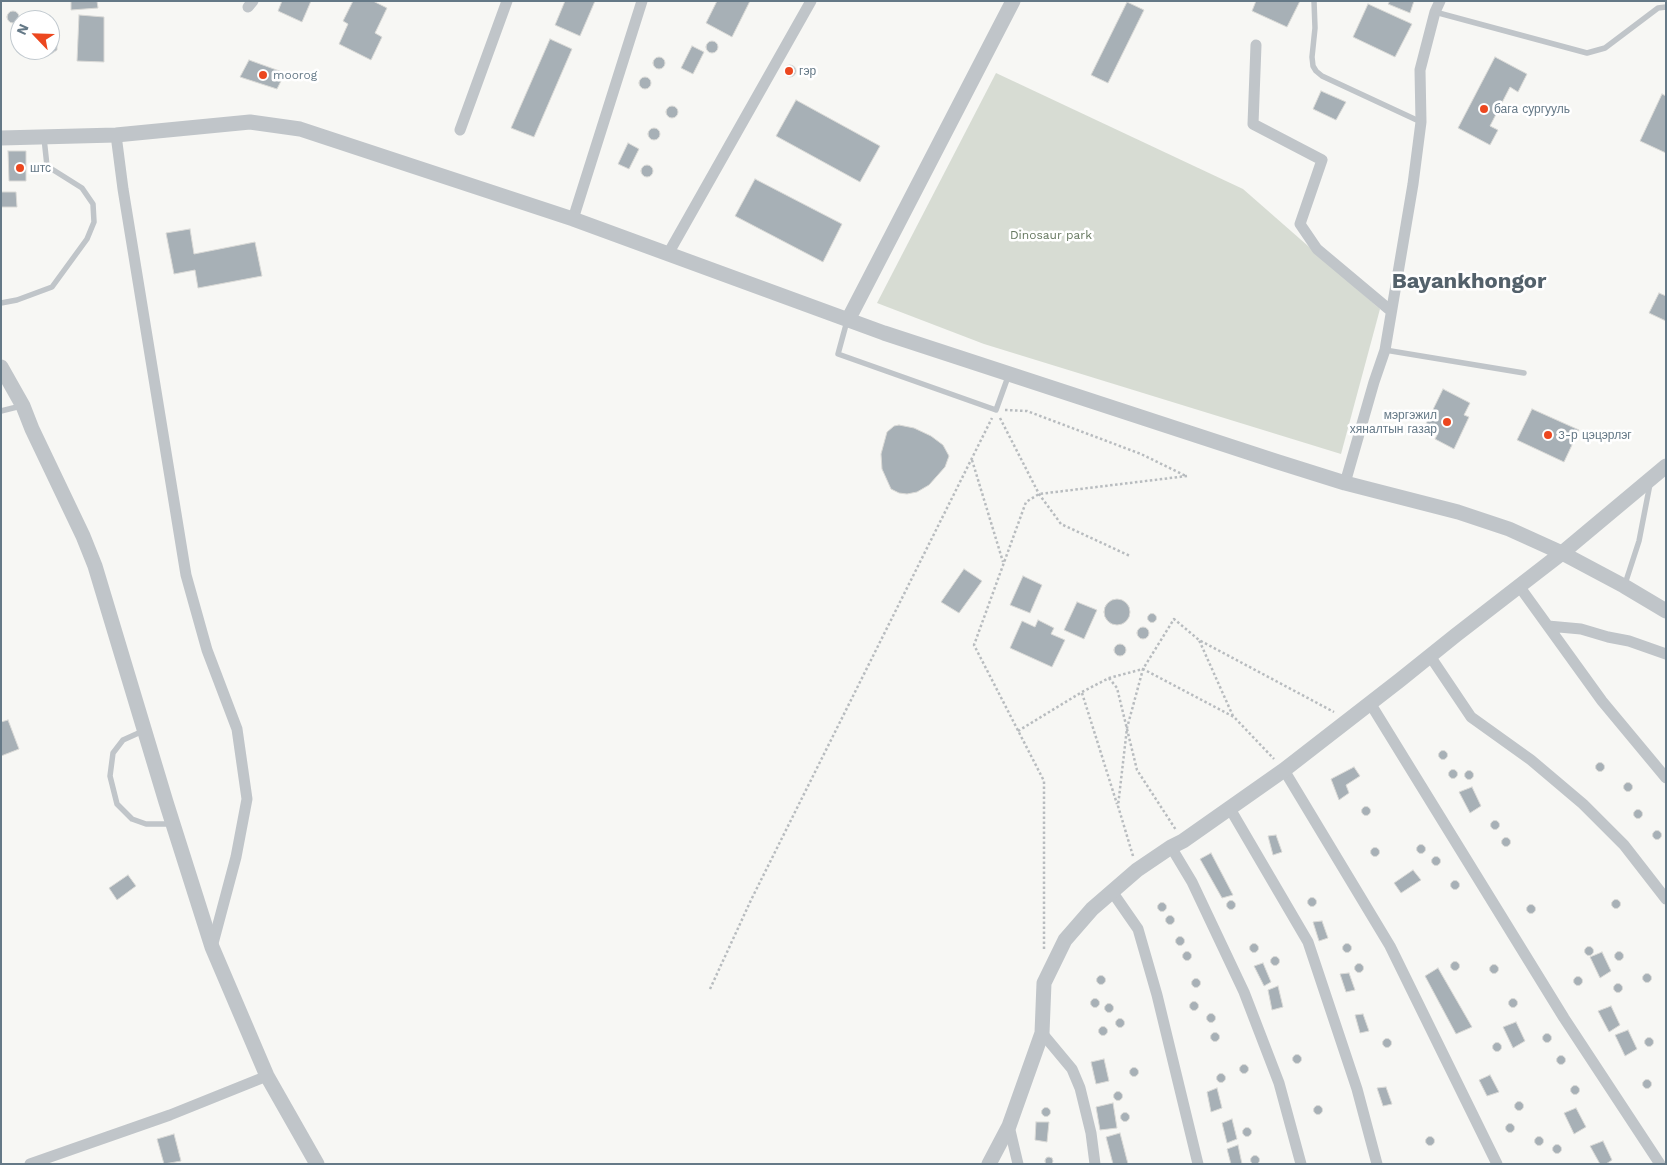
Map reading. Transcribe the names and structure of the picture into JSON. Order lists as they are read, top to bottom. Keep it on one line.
{"districts":["Bayankhongor"],"parks":["Dinosaur park"],"places":["гэр","moorog","бага сургууль","штс","мэргэжил хяналтын газар","3-р цэцэрлэг"],"north":"top left"}
